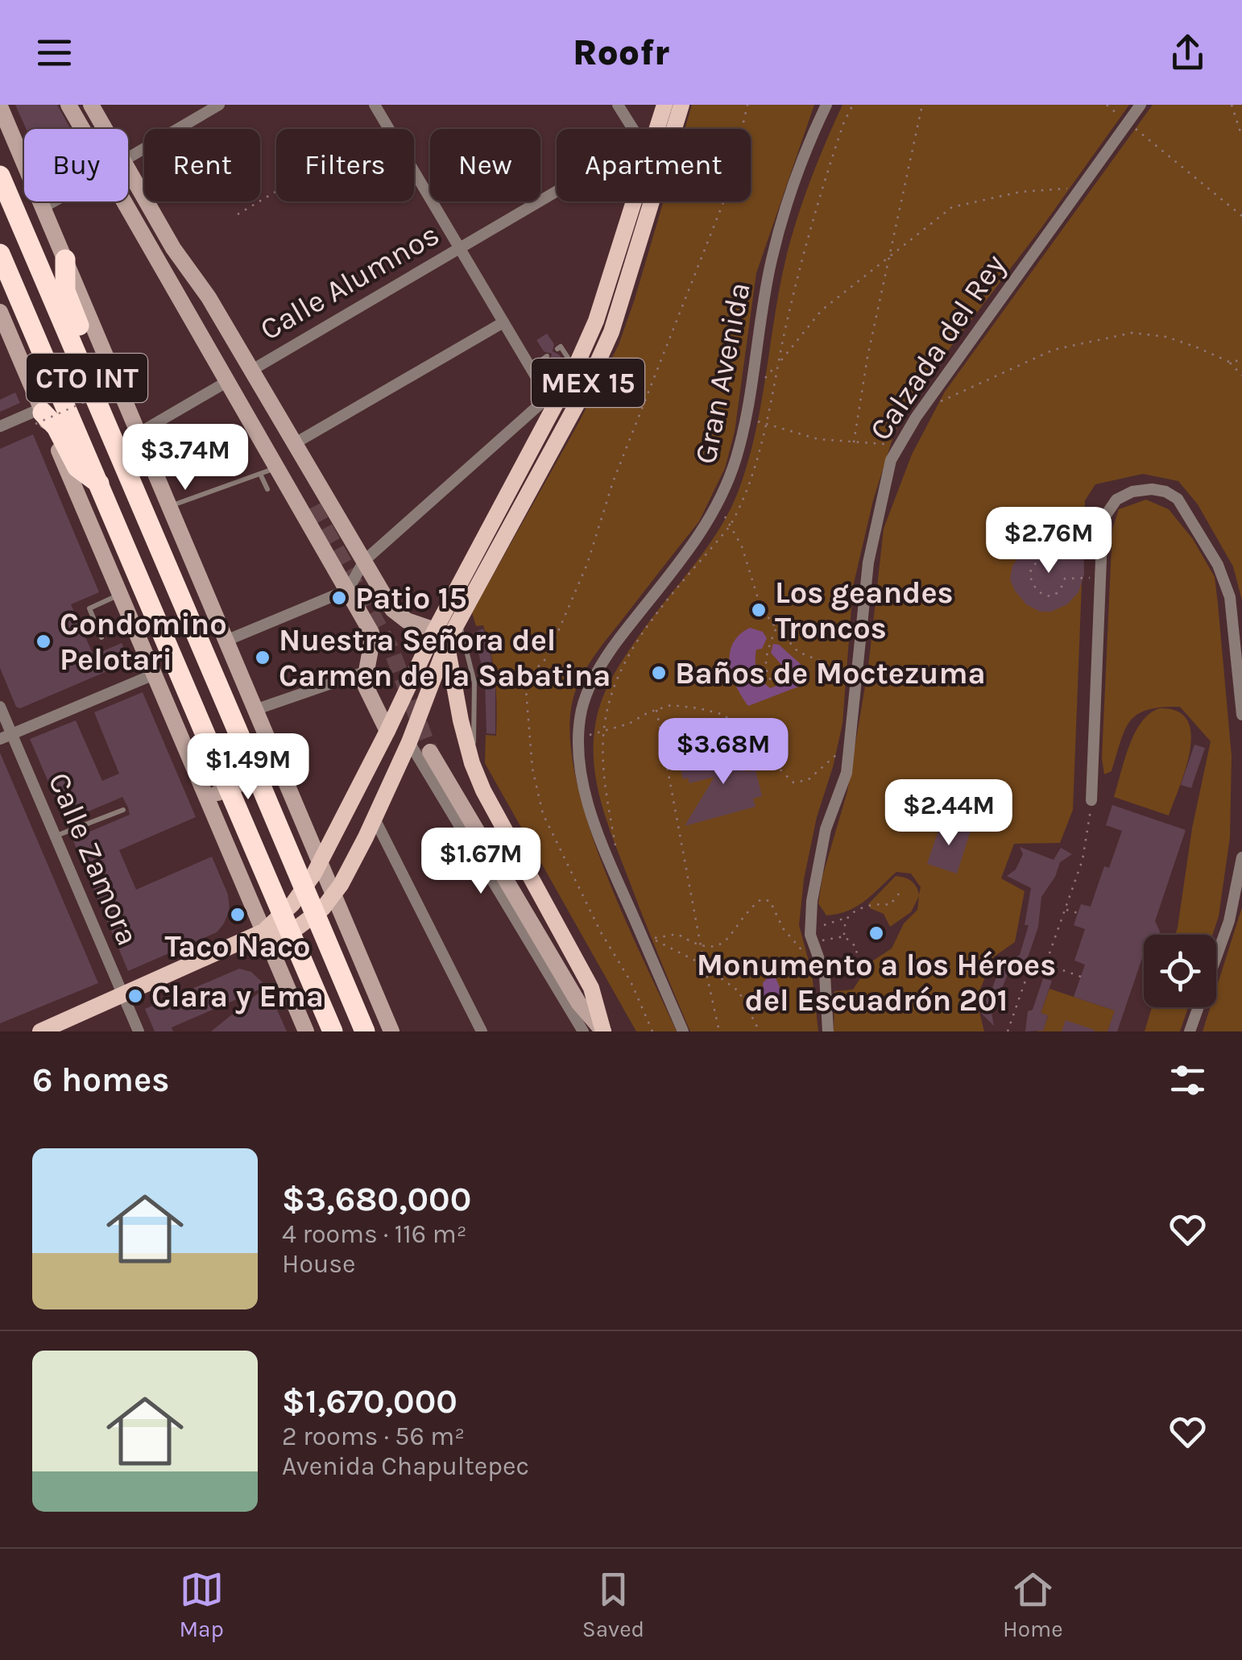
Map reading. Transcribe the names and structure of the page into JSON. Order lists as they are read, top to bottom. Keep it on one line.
{"streets":{"highway":["CTO INT"],"main road":["MEX 15"],"street":["Calle Alumnos","Calzada del Rey","Gran Avenida","Calle Zamora"]},"crossings":[["CTO INT","MEX 15"]],"places":["Patio 15","Los geandes Troncos","Condomino Pelotari","Nuestra Señora del Carmen de la Sabatina","Baños de Moctezuma","Taco Naco","Monumento a los Héroes del Escuadrón 201","Clara y Ema"],"page":{"header":"Roofr","chip":["Buy","Rent","Filters","New","Apartment"],"price":["$3.74M","$2.76M","$3.68M","$1.49M","$2.44M","$1.67M"],"heading":"6 homes","list":[{"name":"$3,680,000","note":"4 rooms · 116 m² · House"},{"name":"$1,670,000","note":"2 rooms · 56 m² · Avenida Chapultepec"}],"tabs":["Map","Saved","Home"]}}
